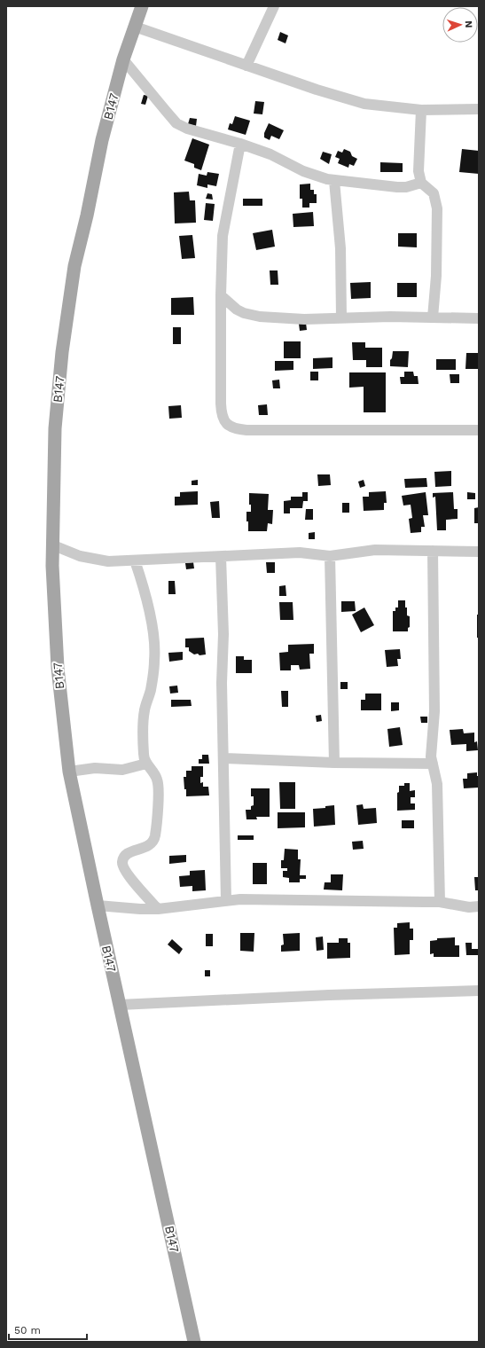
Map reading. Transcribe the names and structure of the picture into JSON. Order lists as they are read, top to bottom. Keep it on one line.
{"streets":{"main road":["B147"]},"scale_bar":"50 m","north":"right"}
